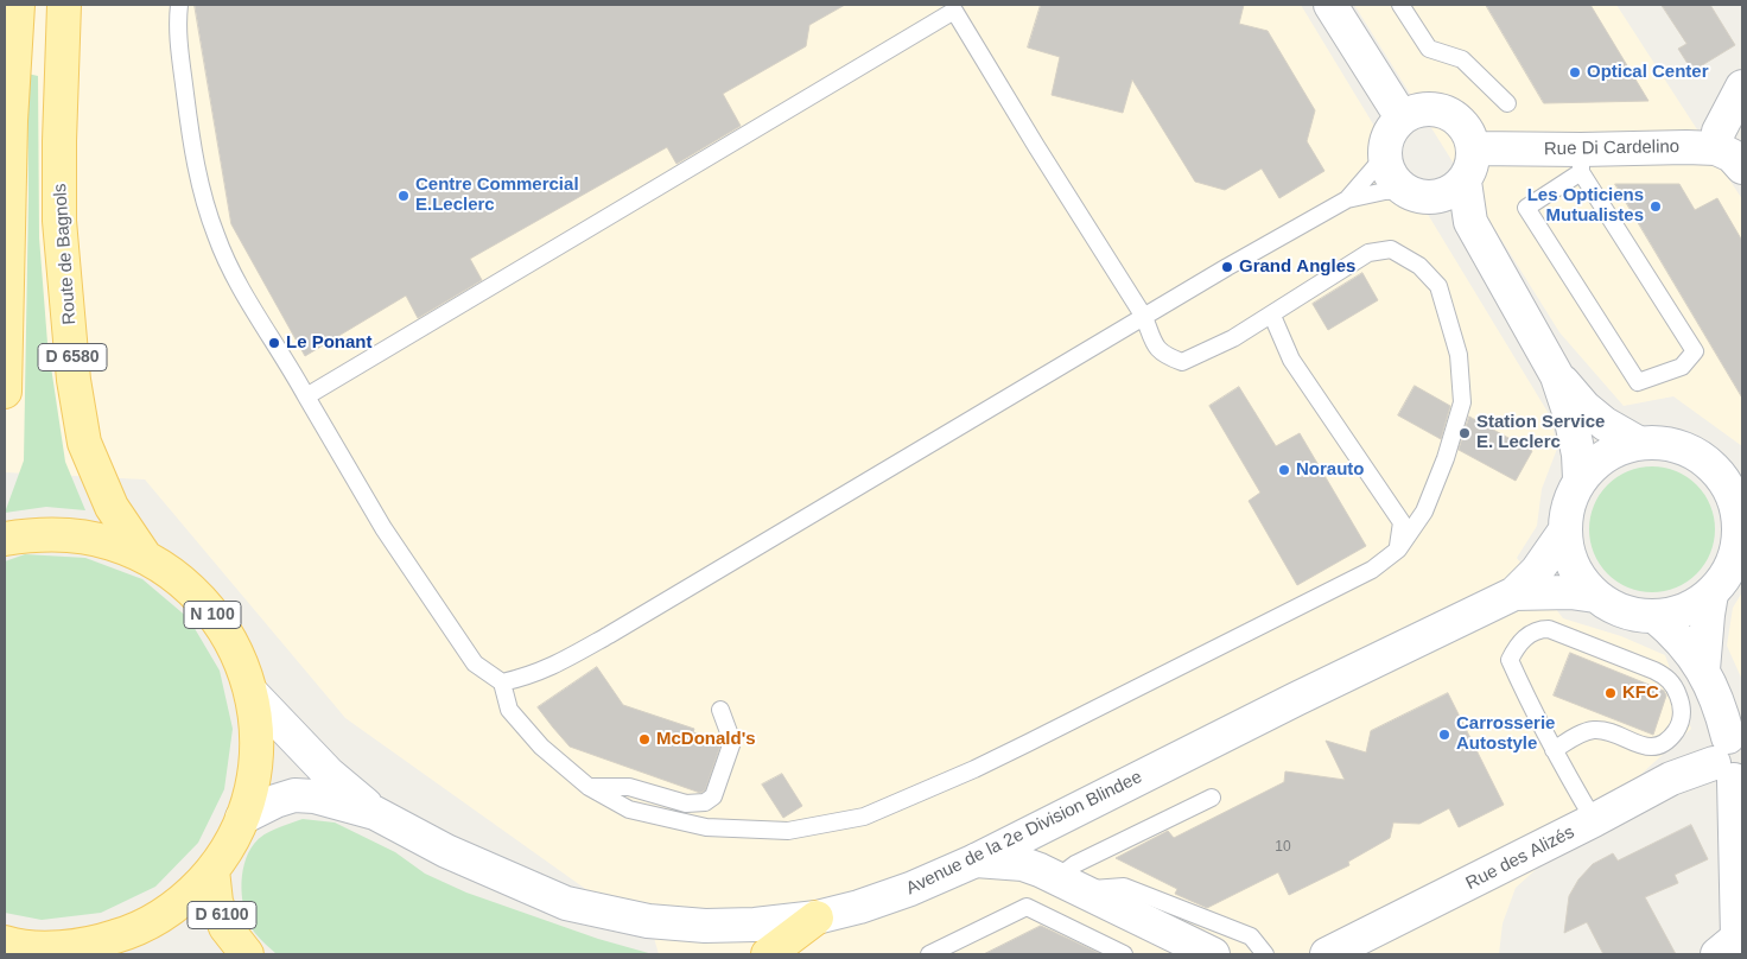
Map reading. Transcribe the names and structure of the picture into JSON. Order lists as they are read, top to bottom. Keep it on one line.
{"streets":{"main road":["Route de Bagnols","D 6580","N 100","D 6100"],"street":["Rue Di Cardelino","Avenue de la 2e Division Blindee","Rue des Alizés"]},"crossings":[["Route de Bagnols","N 100"],["N 100","Avenue de la 2e Division Blindee"],["N 100","D 6100"]],"places":["Optical Center","Centre Commercial E.Leclerc","Les Opticiens Mutualistes","Grand Angles","Le Ponant","Station Service E. Leclerc","Norauto","KFC","Carrosserie Autostyle","McDonald's"],"house_numbers":["10"]}
